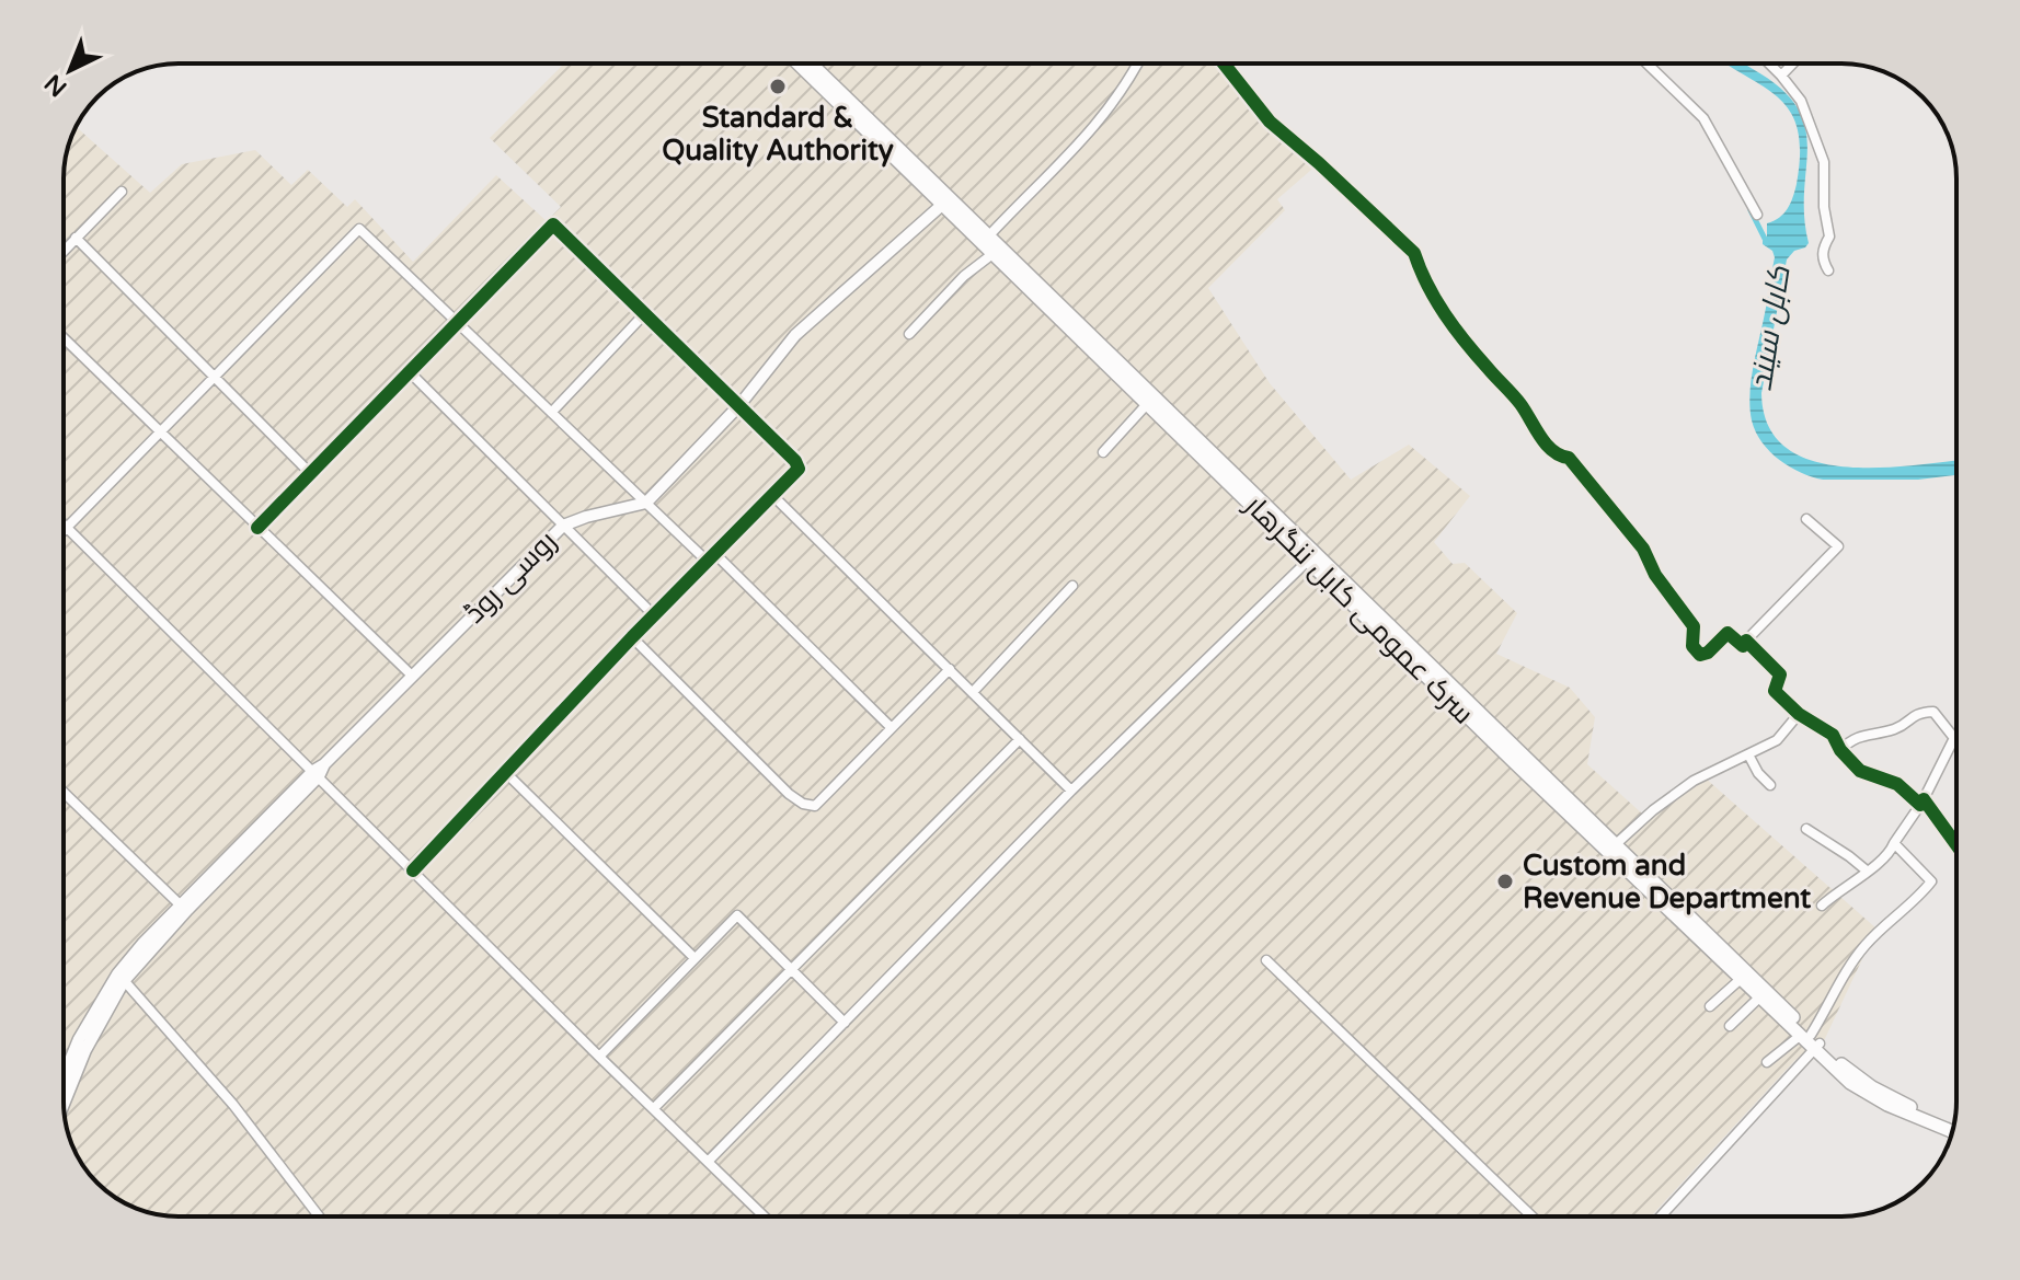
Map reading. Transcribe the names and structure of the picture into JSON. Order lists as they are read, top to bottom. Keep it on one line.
{"streets":{"highway":["سرک عمومی کابل ننگرهار"],"main road":["روسی روڈ"]},"water":["کابل سيند"],"places":["Standard & Quality Authority","Custom and Revenue Department"],"north":"bottom left"}
